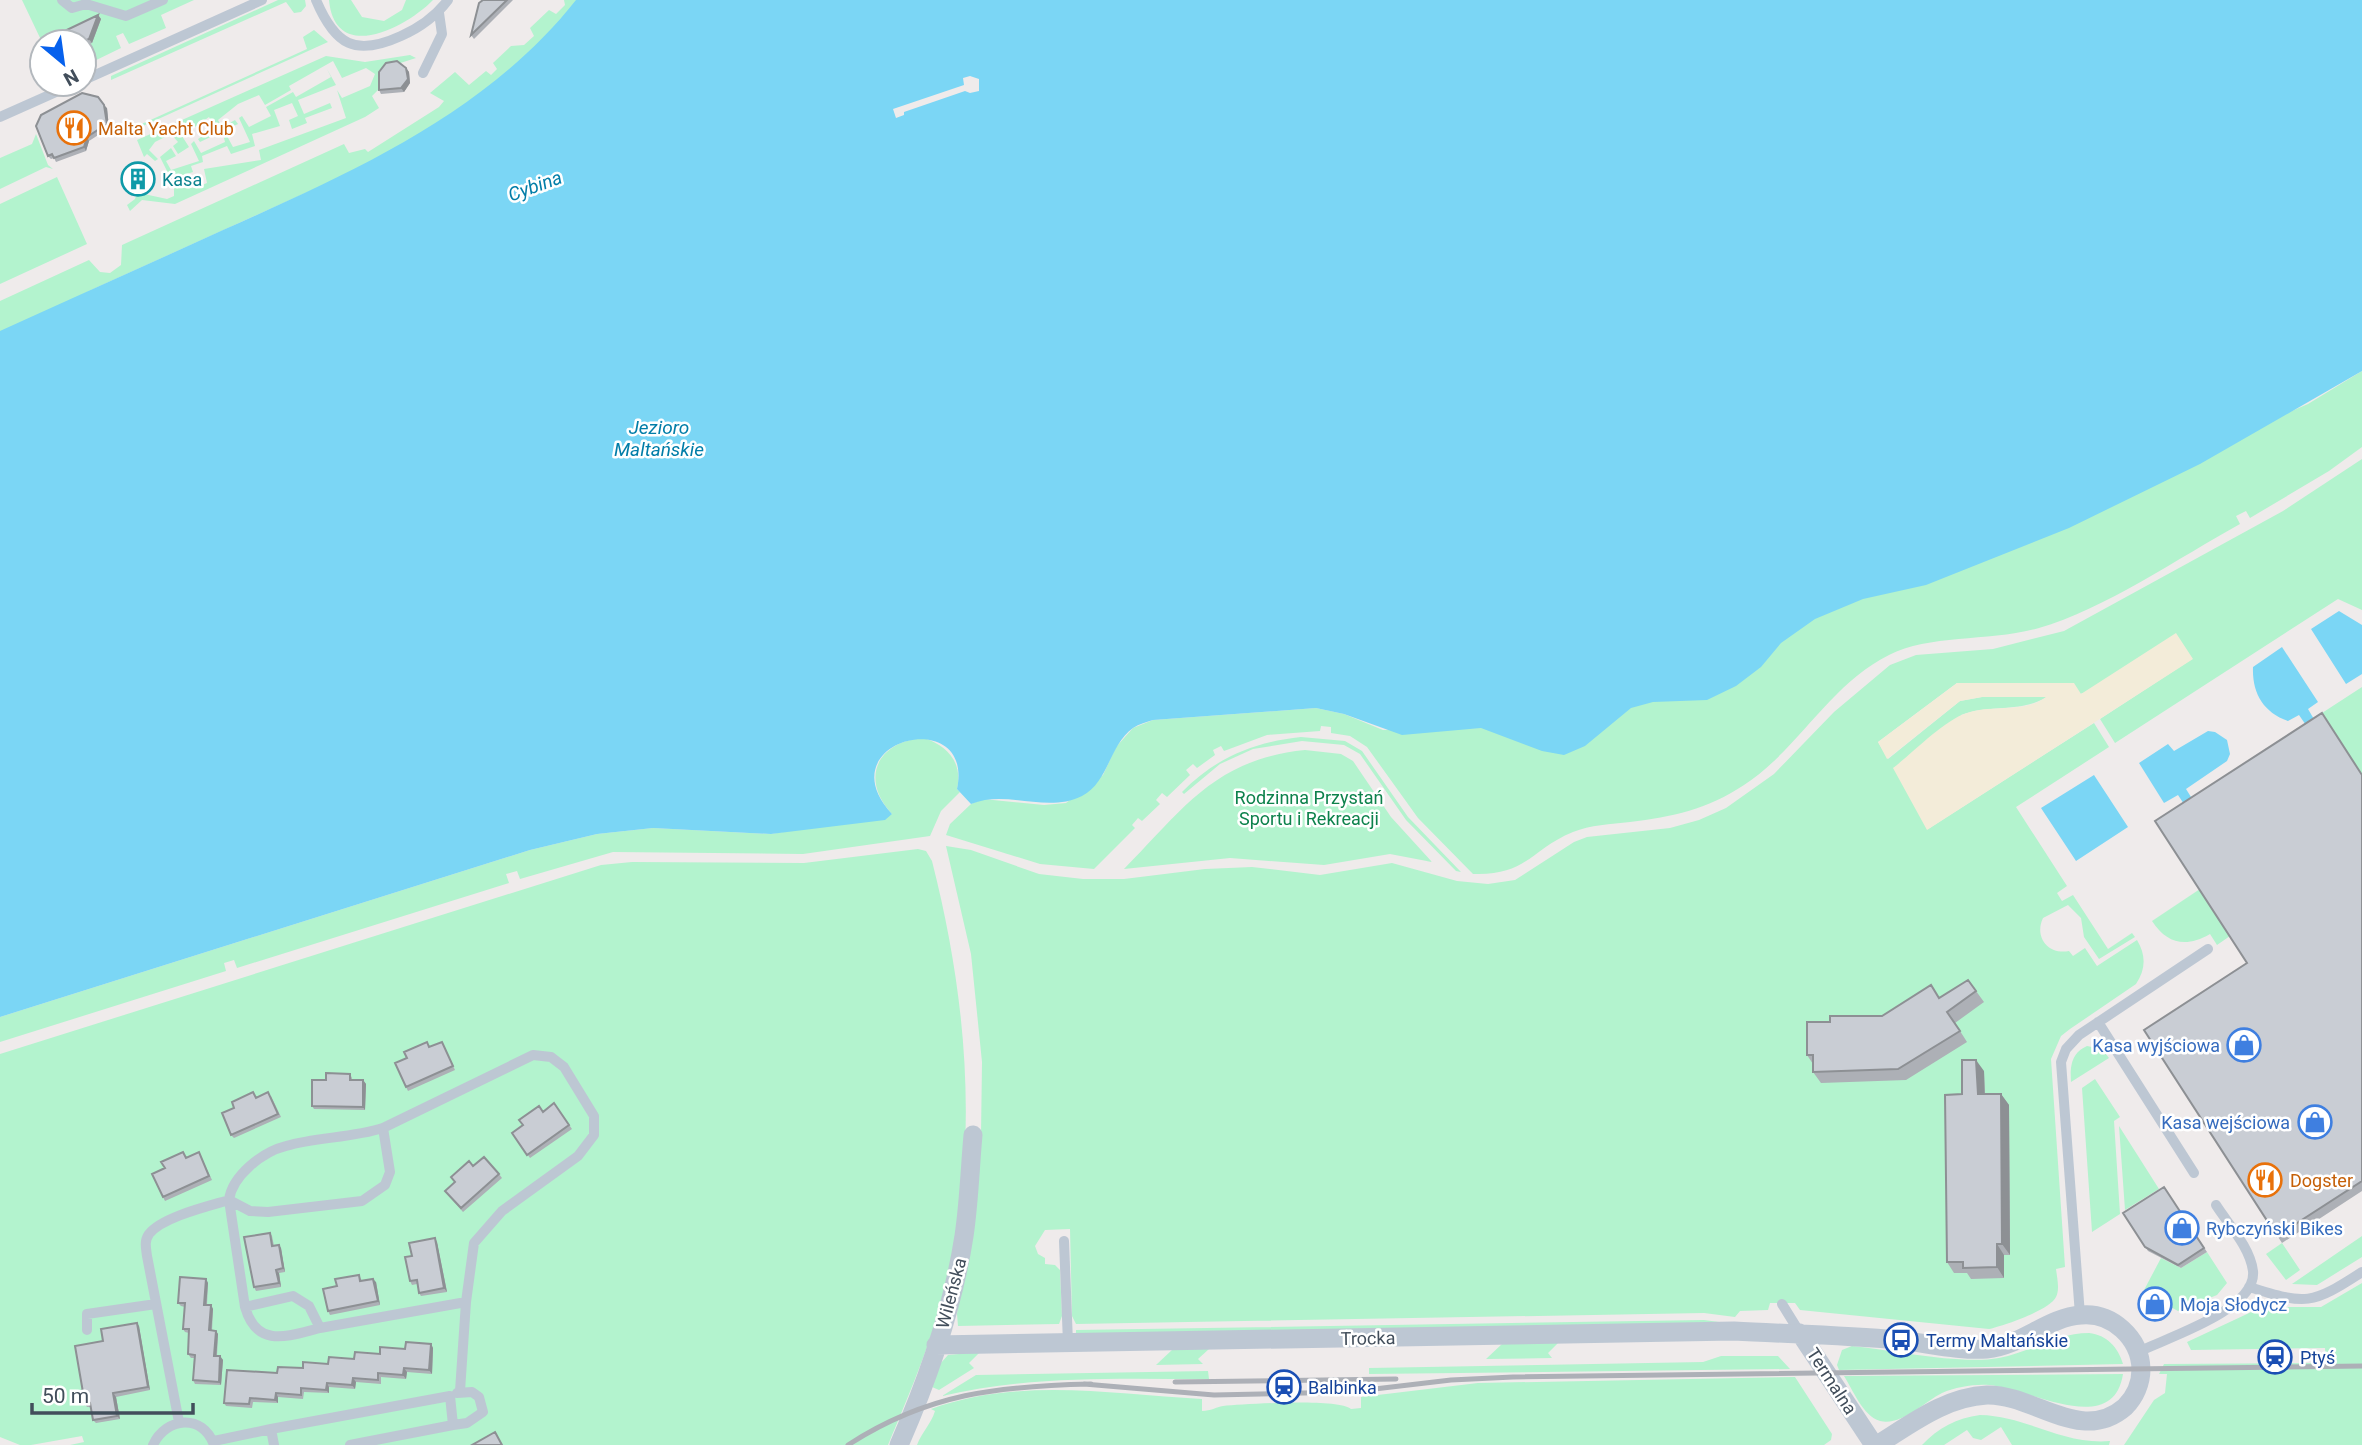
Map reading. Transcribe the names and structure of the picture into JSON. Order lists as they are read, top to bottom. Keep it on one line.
{"streets":{"street":["Wileńska","Trocka","Termalna"]},"crossings":[["Wileńska","Trocka"],["Trocka","Termalna"]],"water":["Cybina","Jezioro Maltańskie"],"parks":["Rodzinna Przystań Sportu i Rekreacji"],"places":{"restaurant":["Malta Yacht Club","Dogster"],"building":["Kasa"],"shop":["Kasa wyjściowa","Kasa wejściowa","Rybczyński Bikes","Moja Słodycz"],"bus stop":["Termy Maltańskie"],"station":["Ptyś","Balbinka"]},"scale_bar":"50 m","north":"bottom right"}
